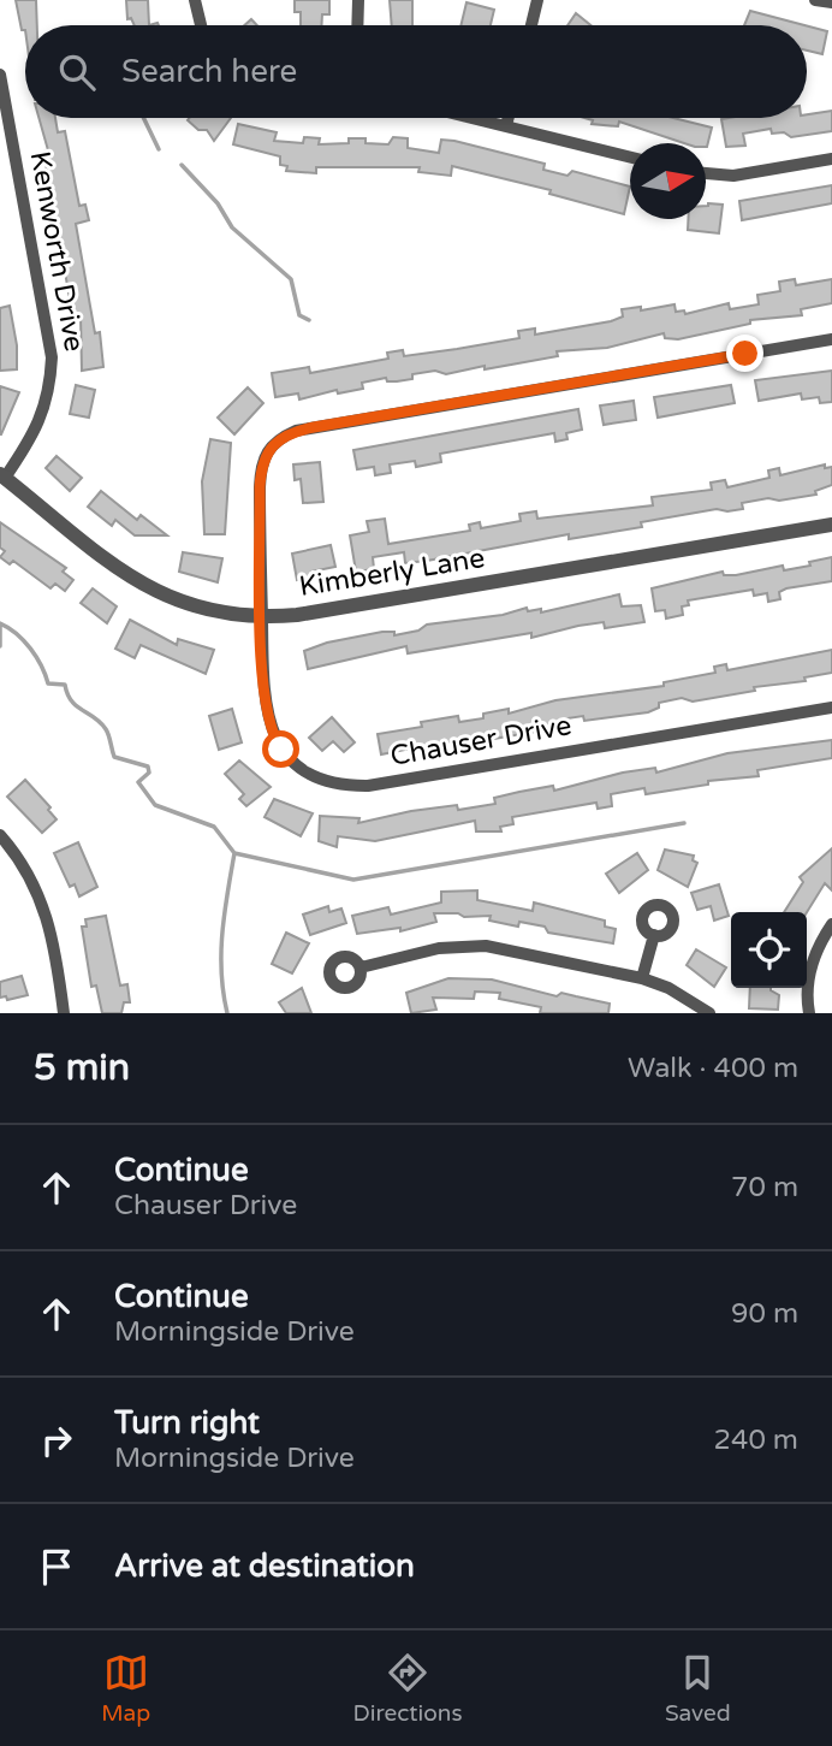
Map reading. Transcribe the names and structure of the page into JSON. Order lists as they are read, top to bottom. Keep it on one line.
{"streets":{"street":["Kenworth Drive","Kimberly Lane","Chauser Drive"]},"crossings":[["Kenworth Drive","Kimberly Lane"],["Kimberly Lane","Chauser Drive"]],"north":"right","page":{"search":"Search here","heading":["5 min","Walk · 400 m"],"list":[["Continue","Chauser Drive","70 m"],["Continue","Morningside Drive","90 m"],["Turn right","Morningside Drive","240 m"],"Arrive at destination"],"nav":["Map","Directions","Saved"]}}
